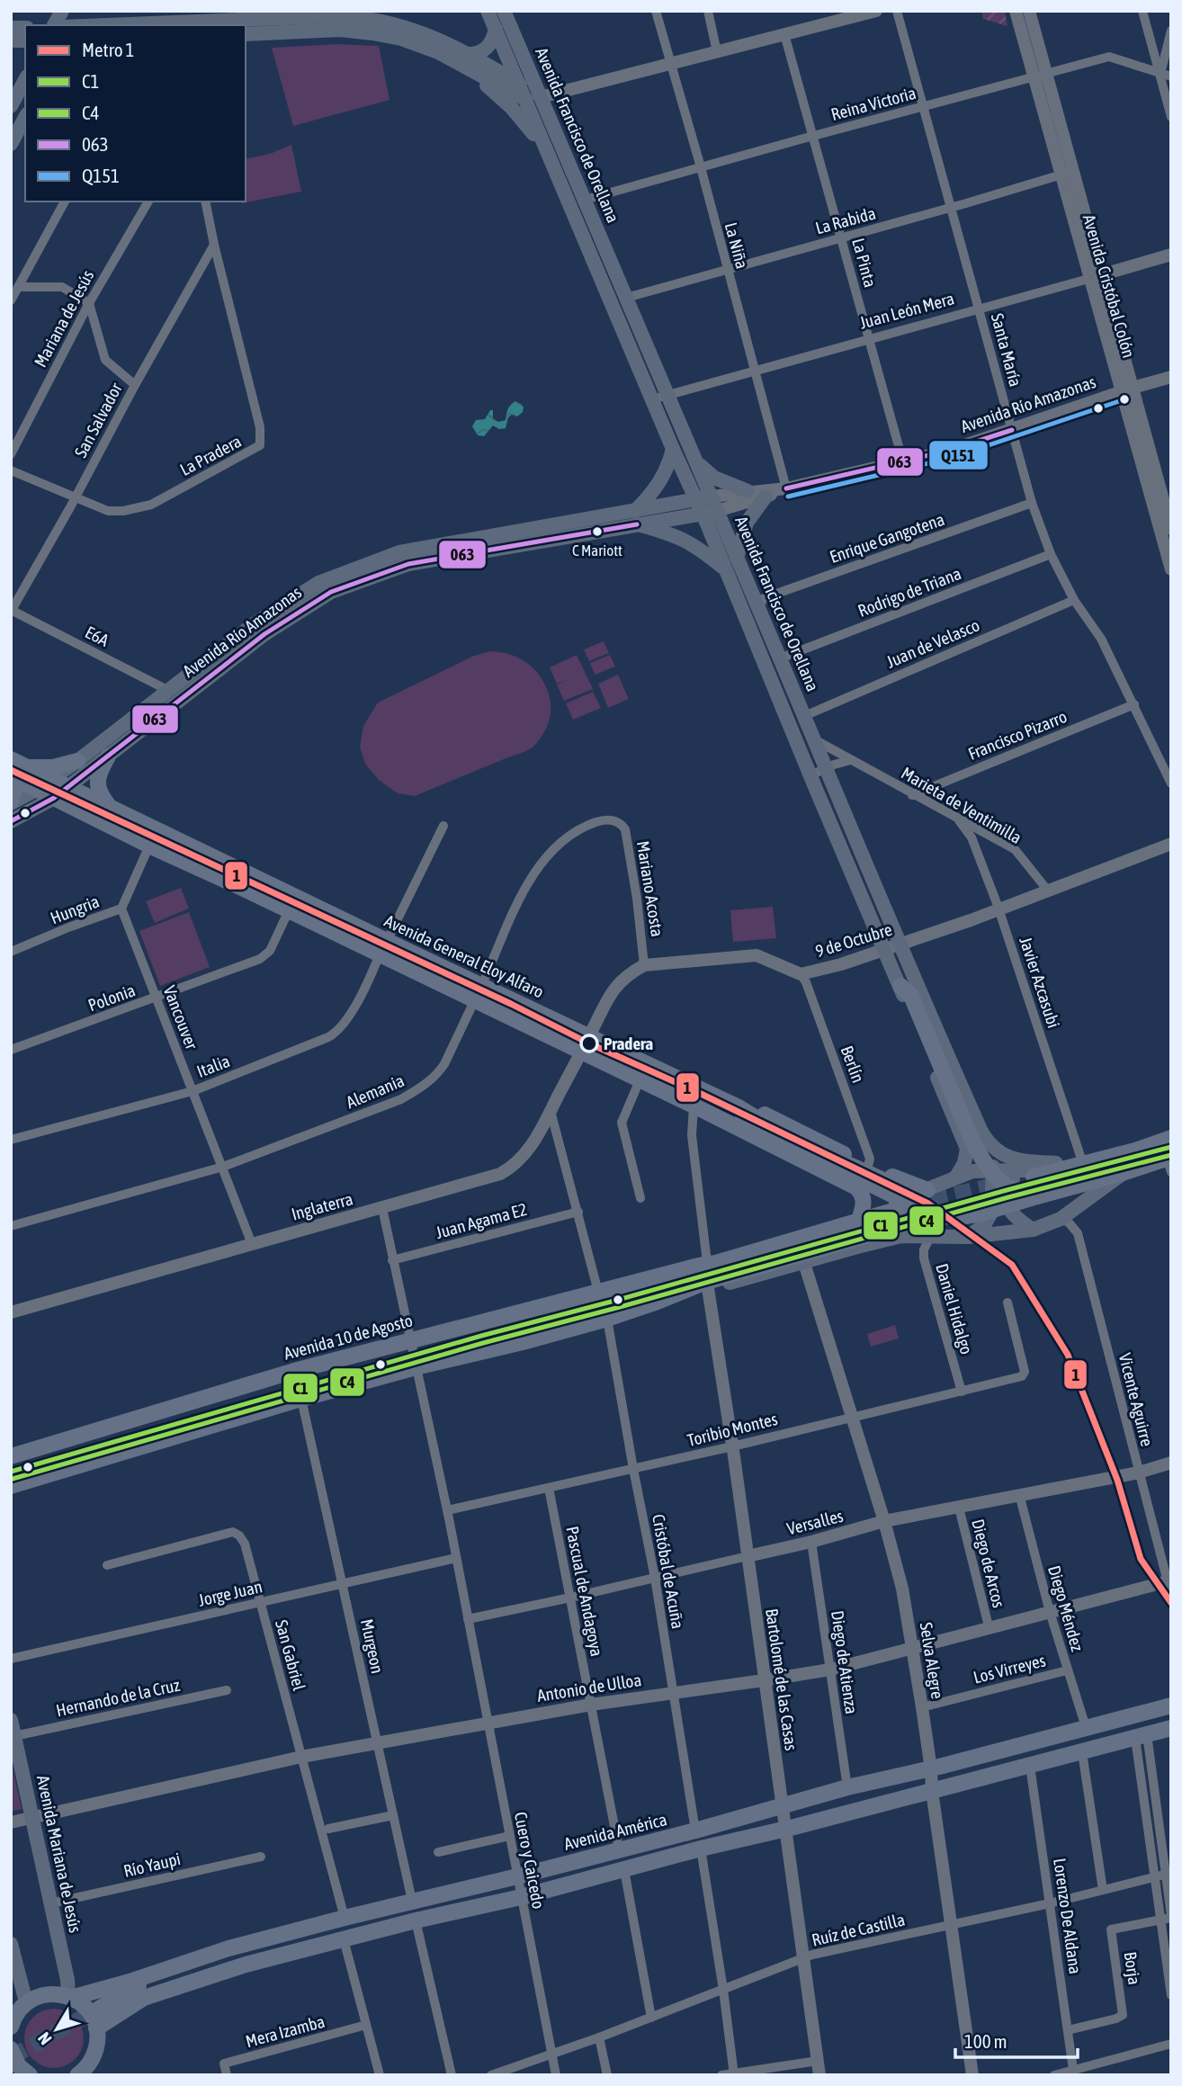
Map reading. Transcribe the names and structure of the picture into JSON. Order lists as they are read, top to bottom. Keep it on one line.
{"streets":{"main road":["Avenida Francisco de Orellana","Avenida Río Amazonas","Avenida General Eloy Alfaro","Avenida 10 de Agosto","Avenida América","Avenida Mariana de Jesús"],"street":["Reina Victoria","La Rabida","La Niña","La Pinta","Avenida Cristóbal Colón","Juan León Mera","Mariana de Jesús","Santa María","San Salvador","La Pradera","Enrique Gangotena","Rodrigo de Triana","E6A","Juan de Velasco","Francisco Pizarro","Marieta de Ventimilla","Mariano Acosta","Hungria","9 de Octubre","Javier Azcasubi","Polonia","Vancouver","Berlín","Italia","Alemania","Inglaterra","Juan Agama E2","Daniel Hidalgo","Vicente Aguirre","Toribio Montes","Versalles","Diego de Arcos","Cristóbal de Acuña","Pascual de Andagoya","Jorge Juan","Diego Méndez","Murgeon","San Gabriel","Selva Alegre","Diego de Atienza","Los Virreyes","Bartolomé de las Casas","Antonio de Ulloa","Hernando de la Cruz","Cuero y Caicedo","Río Yaupi","Lorenzo De Aldana","Ruíz de Castilla","Borja","Mera Izamba"]},"crossings":[["Reina Victoria","Avenida Francisco de Orellana"],["Reina Victoria","La Niña"],["Reina Victoria","La Pinta"],["Reina Victoria","Avenida Cristóbal Colón"],["Reina Victoria","Santa María"],["Avenida Francisco de Orellana","La Rabida"],["Avenida Francisco de Orellana","Juan León Mera"],["Avenida Francisco de Orellana","Avenida Río Amazonas"],["Avenida Francisco de Orellana","Enrique Gangotena"],["Avenida Francisco de Orellana","Rodrigo de Triana"],["Avenida Francisco de Orellana","Juan de Velasco"],["Avenida Francisco de Orellana","Marieta de Ventimilla"],["Avenida Francisco de Orellana","9 de Octubre"],["Avenida Francisco de Orellana","Avenida 10 de Agosto"],["La Rabida","La Niña"],["La Rabida","La Pinta"],["La Rabida","Avenida Cristóbal Colón"],["La Rabida","Santa María"],["La Niña","Juan León Mera"],["La Niña","Avenida Río Amazonas"],["La Pinta","Juan León Mera"],["La Pinta","Avenida Río Amazonas"],["Avenida Cristóbal Colón","Juan León Mera"],["Avenida Cristóbal Colón","Avenida Río Amazonas"],["Juan León Mera","Santa María"],["Santa María","Avenida Río Amazonas"],["Santa María","Enrique Gangotena"],["Santa María","Rodrigo de Triana"],["Santa María","Juan de Velasco"],["Santa María","Francisco Pizarro"],["Avenida Río Amazonas","E6A"],["Avenida Río Amazonas","Avenida General Eloy Alfaro"],["San Salvador","La Pradera"],["San Salvador","E6A"],["Francisco Pizarro","Marieta de Ventimilla"],["Marieta de Ventimilla","9 de Octubre"],["Marieta de Ventimilla","Javier Azcasubi"],["Mariano Acosta","9 de Octubre"],["Mariano Acosta","Alemania"],["Hungria","Avenida General Eloy Alfaro"],["Hungria","Vancouver"],["9 de Octubre","Javier Azcasubi"],["9 de Octubre","Berlín"],["Avenida General Eloy Alfaro","Polonia"],["Avenida General Eloy Alfaro","Italia"],["Avenida General Eloy Alfaro","Alemania"],["Avenida General Eloy Alfaro","Inglaterra"],["Javier Azcasubi","Avenida 10 de Agosto"],["Polonia","Vancouver"],["Vancouver","Italia"],["Vancouver","Alemania"],["Vancouver","Inglaterra"],["Inglaterra","Cuero y Caicedo"],["Juan Agama E2","Cuero y Caicedo"],["Daniel Hidalgo","Toribio Montes"],["Avenida 10 de Agosto","Cuero y Caicedo"],["Vicente Aguirre","Versalles"],["Vicente Aguirre","Antonio de Ulloa"],["Toribio Montes","Cristóbal de Acuña"],["Toribio Montes","Pascual de Andagoya"],["Toribio Montes","Selva Alegre"],["Toribio Montes","Bartolomé de las Casas"],["Toribio Montes","Cuero y Caicedo"],["Versalles","Diego de Arcos"],["Versalles","Cristóbal de Acuña"],["Versalles","Pascual de Andagoya"],["Versalles","Diego Méndez"],["Versalles","Selva Alegre"],["Versalles","Diego de Atienza"],["Versalles","Bartolomé de las Casas"],["Versalles","Cuero y Caicedo"],["Diego de Arcos","Antonio de Ulloa"],["Cristóbal de Acuña","Antonio de Ulloa"],["Cristóbal de Acuña","Avenida América"],["Pascual de Andagoya","Antonio de Ulloa"],["Pascual de Andagoya","Avenida América"],["Jorge Juan","Murgeon"],["Jorge Juan","San Gabriel"],["Jorge Juan","Cuero y Caicedo"],["Diego Méndez","Los Virreyes"],["Diego Méndez","Antonio de Ulloa"],["Diego Méndez","Avenida América"],["Murgeon","Antonio de Ulloa"],["Murgeon","Avenida América"],["San Gabriel","Antonio de Ulloa"],["San Gabriel","Avenida América"],["Selva Alegre","Los Virreyes"],["Selva Alegre","Antonio de Ulloa"],["Selva Alegre","Avenida América"],["Selva Alegre","Ruíz de Castilla"],["Diego de Atienza","Antonio de Ulloa"],["Diego de Atienza","Avenida América"],["Bartolomé de las Casas","Antonio de Ulloa"],["Bartolomé de las Casas","Avenida América"],["Bartolomé de las Casas","Ruíz de Castilla"],["Antonio de Ulloa","Avenida Mariana de Jesús"],["Antonio de Ulloa","Cuero y Caicedo"],["Hernando de la Cruz","Avenida Mariana de Jesús"],["Avenida América","Avenida Mariana de Jesús"],["Avenida América","Cuero y Caicedo"],["Avenida Mariana de Jesús","Río Yaupi"],["Cuero y Caicedo","Ruíz de Castilla"],["Lorenzo De Aldana","Ruíz de Castilla"],["Lorenzo De Aldana","Borja"]],"places":["C Mariott","Pradera"],"lines":["transit line Q151","transit line 063","metro line 1","transit line C1","transit line C4"],"legend":["Metro 1","C1","C4","063","Q151"],"scale_bar":"100 m","north":"bottom left"}
